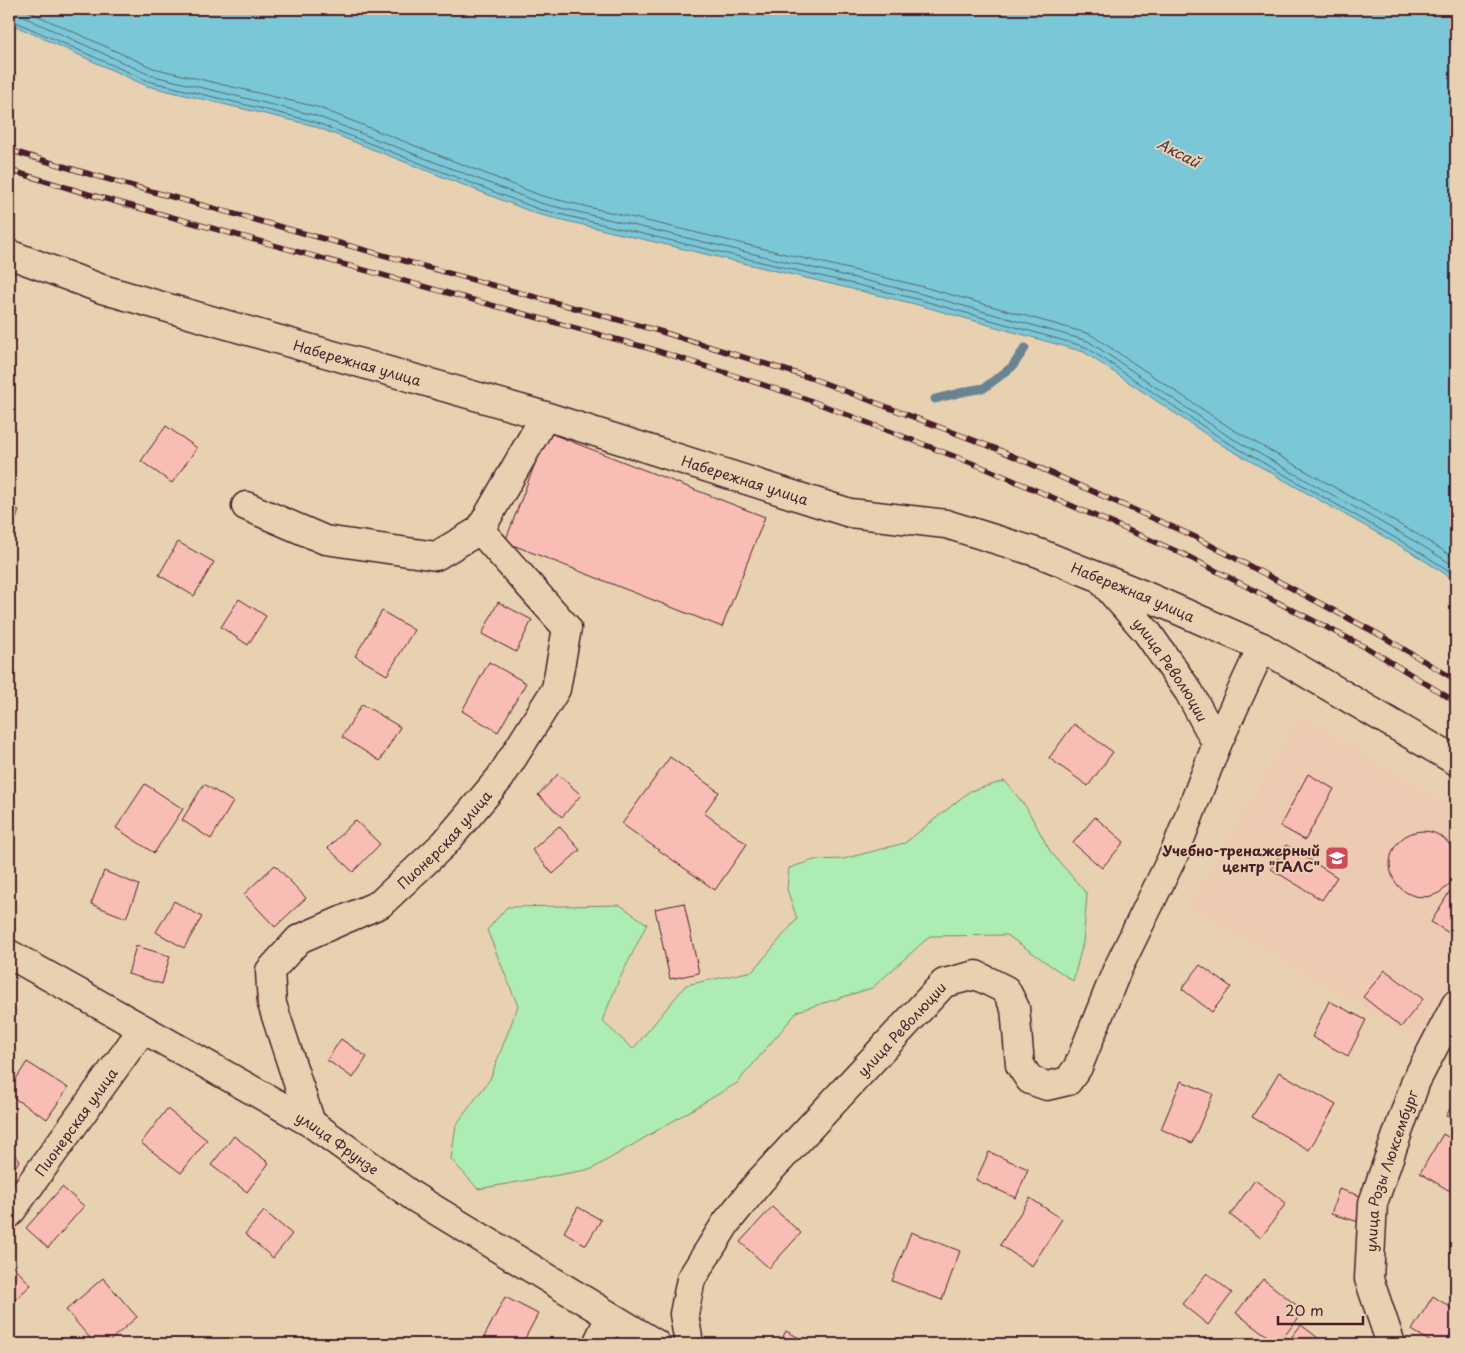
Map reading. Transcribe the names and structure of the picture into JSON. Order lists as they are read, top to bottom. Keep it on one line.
{"streets":{"street":["Набережная улица","улица Революции","Пионерская улица","улица Фрунзе","улица Розы Люксембург"]},"crossings":[["Набережная улица","улица Революции"],["Пионерская улица","улица Фрунзе"]],"water":["Аксай"],"places":{"school or university":["Учебно-тренажерный центр \"ГАЛС\""]},"scale_bar":"20 m"}
